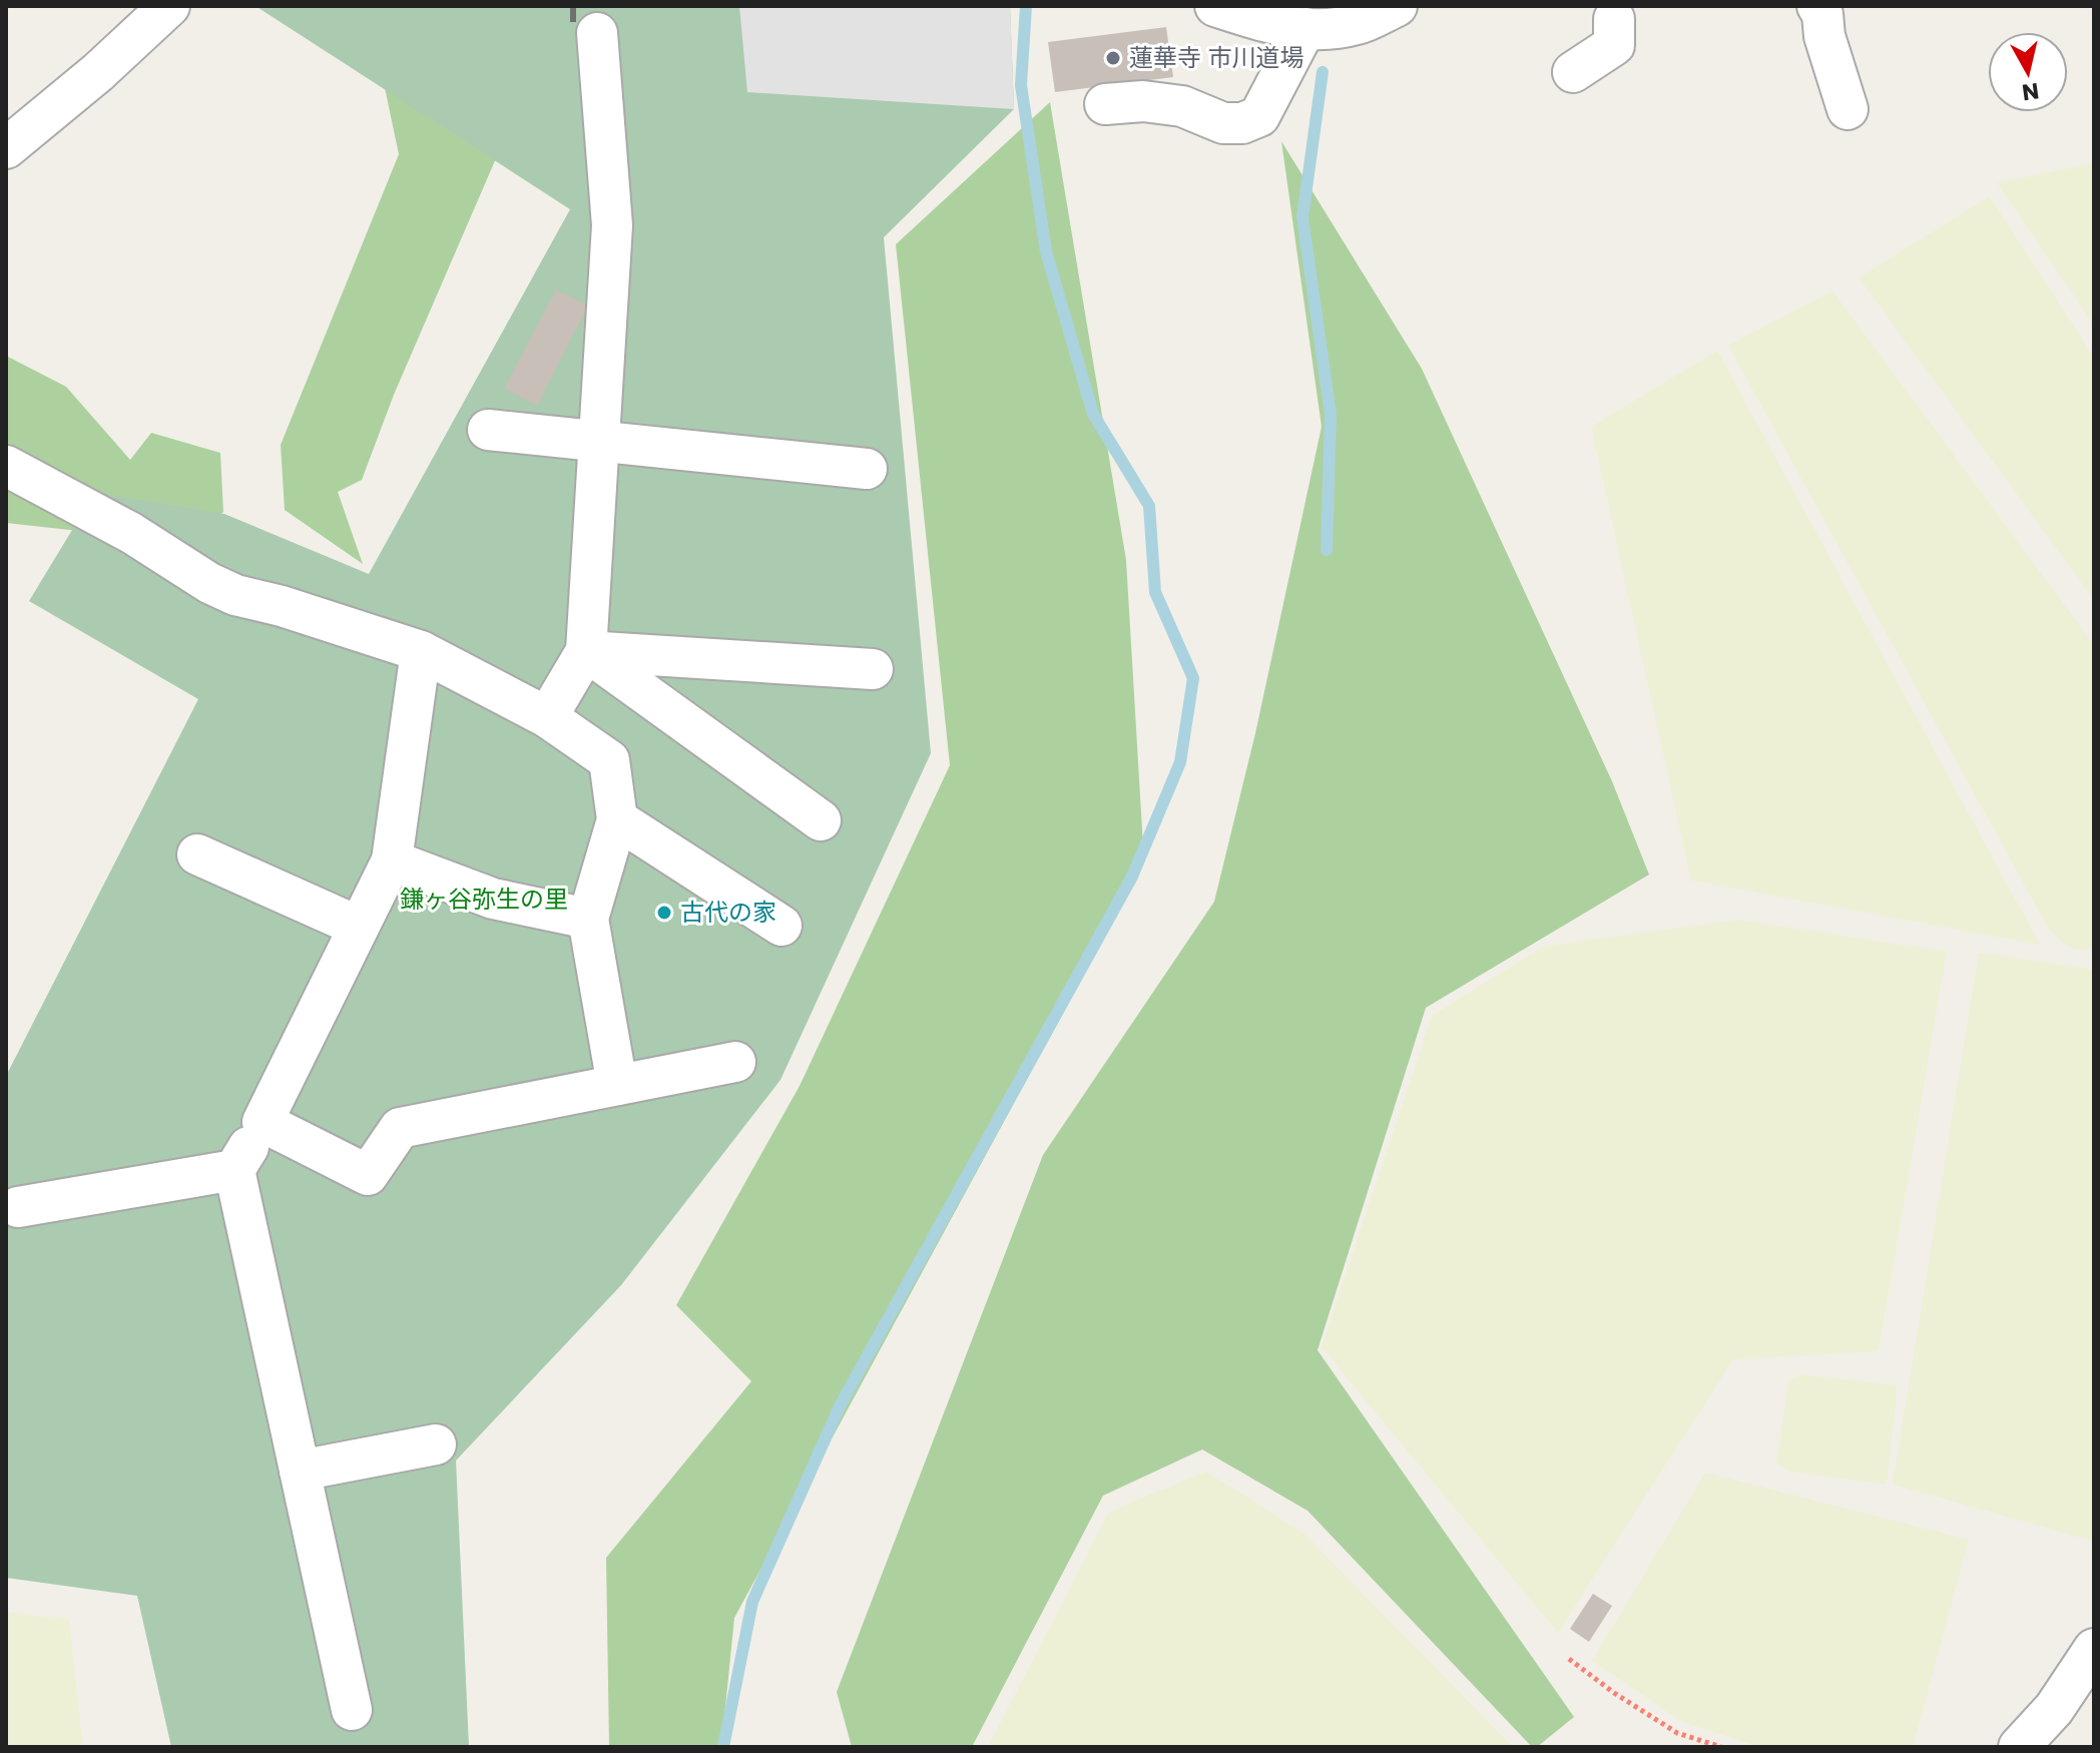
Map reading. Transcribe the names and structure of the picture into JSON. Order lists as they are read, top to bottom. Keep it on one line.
{"parks":["鎌ヶ谷弥生の里"],"places":["蓮華寺 市川道場","古代の家"],"north":"bottom"}
